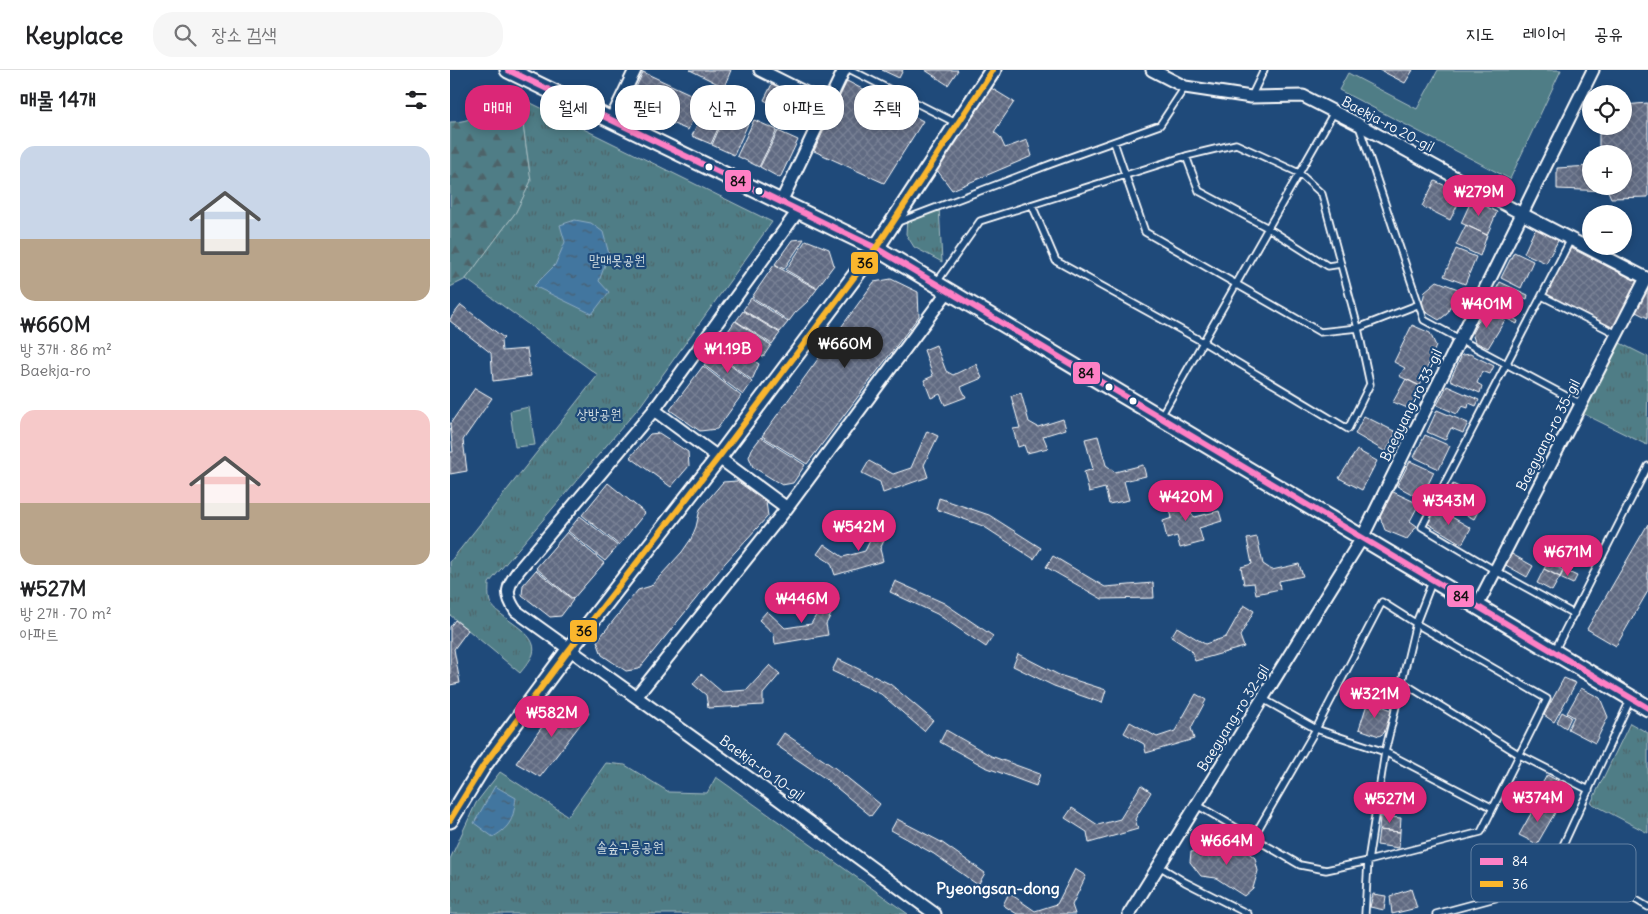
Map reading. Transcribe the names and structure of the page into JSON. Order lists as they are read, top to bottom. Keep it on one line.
{"streets":{"street":["Baekja-ro 20-gil","Baegyang-ro 33-gil","Baegyang-ro 35-gil","Baegyang-ro 32-gil","Baekja-ro 10-gil"]},"crossings":[["Baekja-ro 20-gil","Baegyang-ro 33-gil"],["Baekja-ro 20-gil","Baegyang-ro 35-gil"],["Baegyang-ro 33-gil","Baegyang-ro 32-gil"]],"districts":["Pyeongsan-dong"],"parks":["말매못공원","상방공원","솔숲구릉공원"],"lines":["transit line 84","transit line 36"],"legend":["84","36"],"page":{"header":"Keyplace","search":"장소 검색","nav":["지도","레이어","공유"],"heading":"매물 14개","map_buttons":["+","−"],"chip":["매매","월세","필터","신규","아파트","주택"],"list":[{"name":"₩660M","note":"방 3개 · 86 m² · Baekja-ro"},{"name":"₩527M","note":"방 2개 · 70 m² · 아파트"}],"price":["₩279M","₩401M","₩660M","₩1.19B","₩420M","₩343M","₩542M","₩671M","₩446M","₩321M","₩582M","₩374M","₩527M","₩664M"]}}
